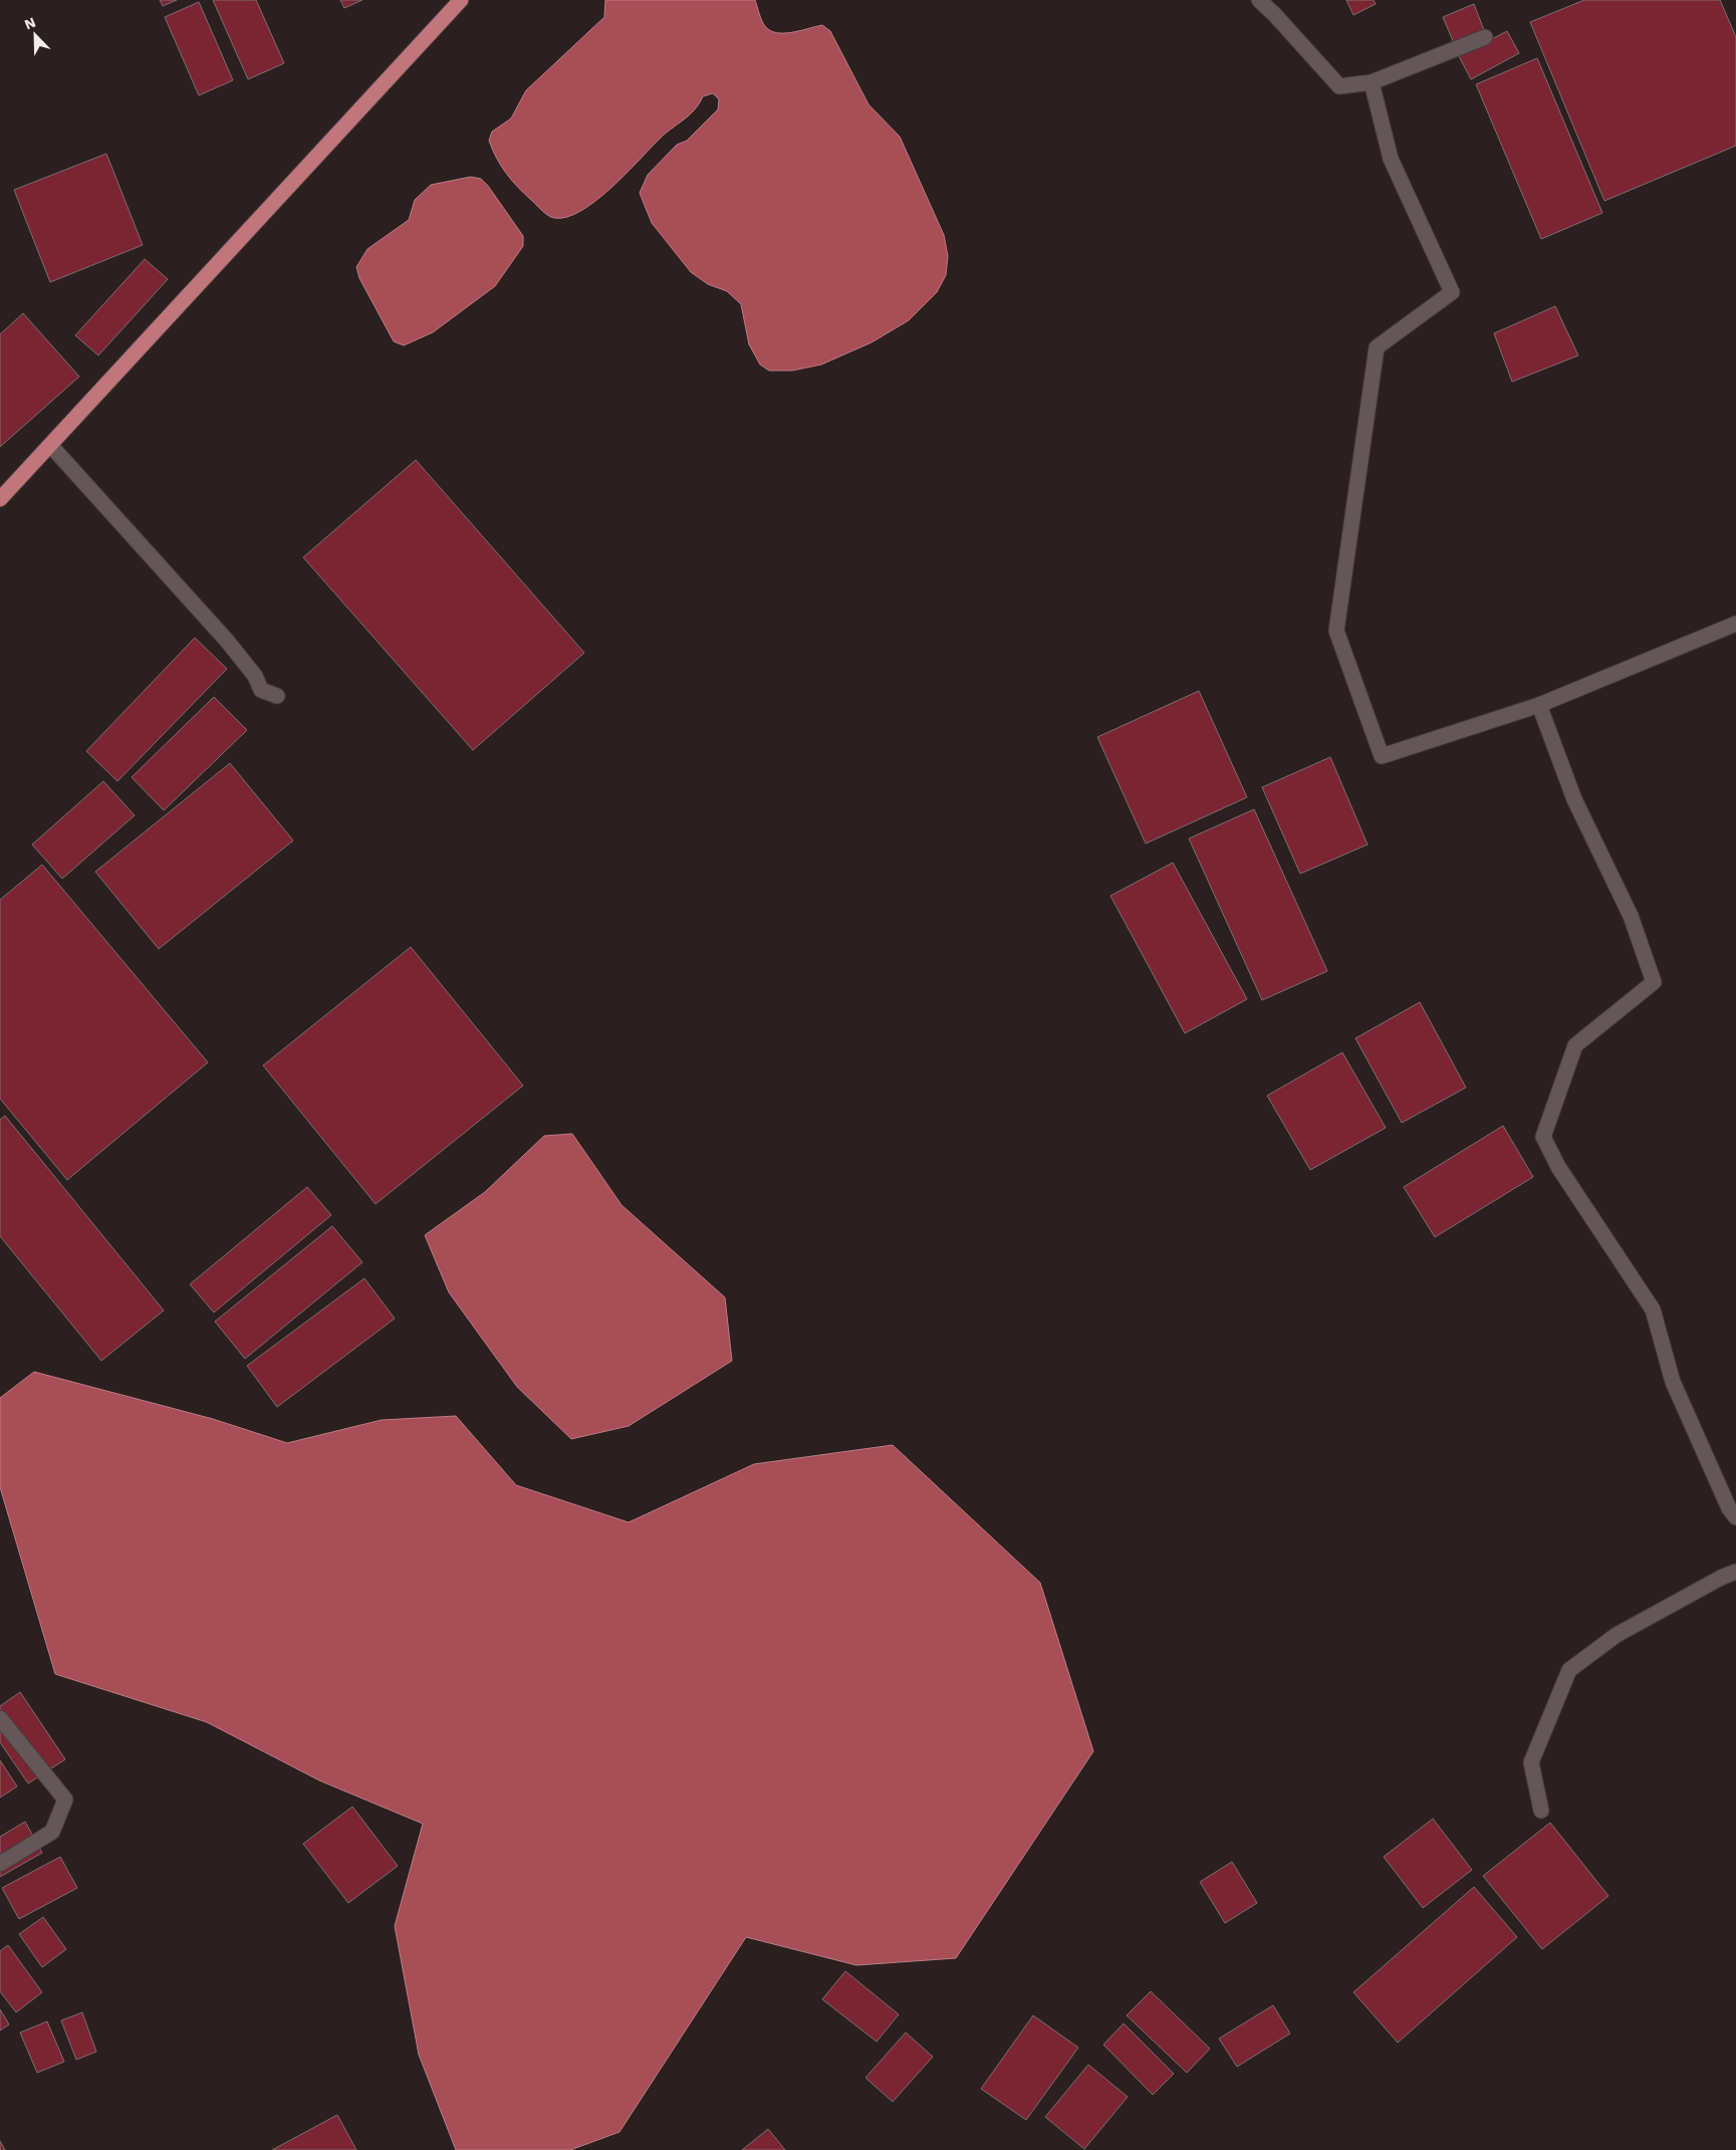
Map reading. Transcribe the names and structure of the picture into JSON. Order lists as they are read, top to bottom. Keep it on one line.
{"north":"top left"}
